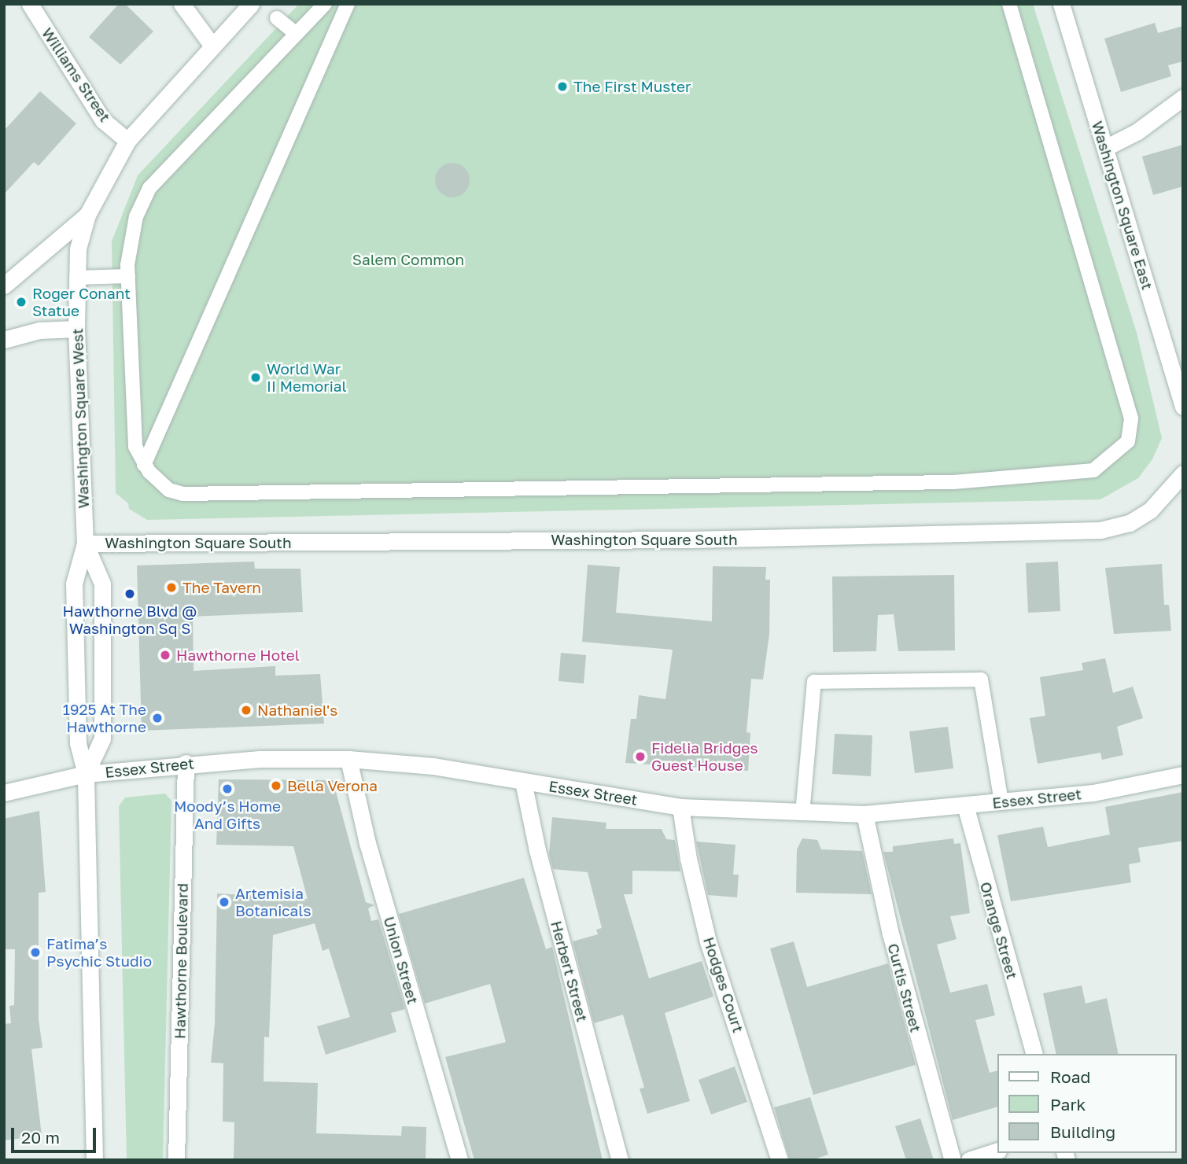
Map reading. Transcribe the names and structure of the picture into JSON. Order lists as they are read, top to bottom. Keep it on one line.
{"streets":{"street":["Williams Street","Washington Square East","Washington Square West","Washington Square South","Essex Street","Orange Street","Union Street","Hawthorne Boulevard","Herbert Street","Hodges Court","Curtis Street"]},"crossings":[["Williams Street","Washington Square West"],["Washington Square West","Washington Square South"],["Washington Square West","Essex Street"],["Essex Street","Orange Street"],["Essex Street","Union Street"],["Essex Street","Hawthorne Boulevard"],["Essex Street","Herbert Street"],["Essex Street","Hodges Court"],["Essex Street","Curtis Street"]],"parks":["Salem Common"],"places":["The First Muster","Roger Conant Statue","World War II Memorial","The Tavern","Hawthorne Blvd @ Washington Sq S","Hawthorne Hotel","Nathaniel's","1925 At The Hawthorne","Fidelia Bridges Guest House","Bella Verona","Moody’s Home And Gifts","Artemisia Botanicals","Fatima’s Psychic Studio"],"legend":["Road","Park","Building"],"scale_bar":"20 m"}
